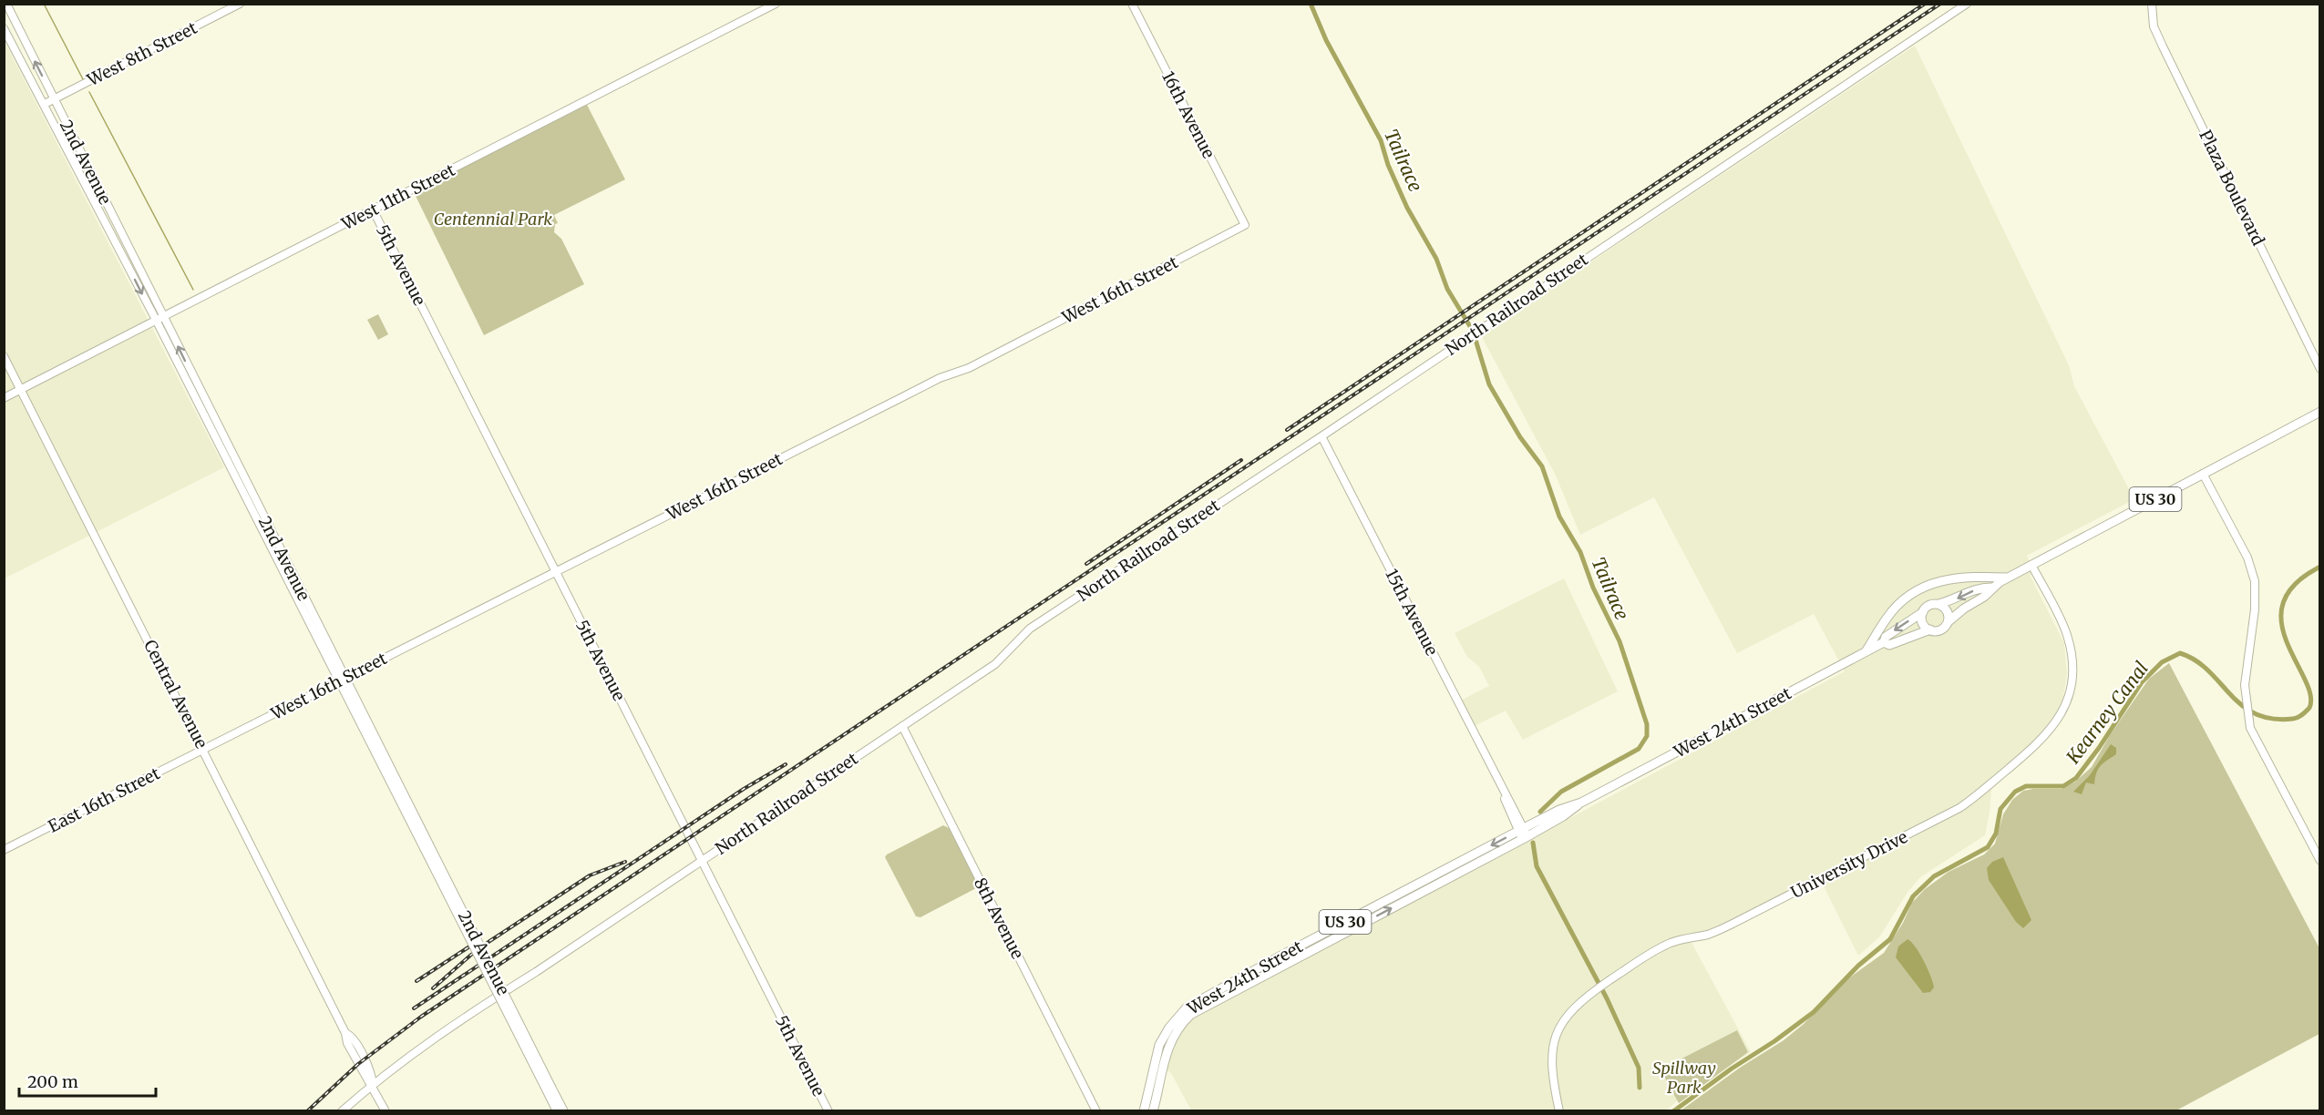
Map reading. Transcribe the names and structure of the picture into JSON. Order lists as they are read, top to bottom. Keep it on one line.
{"streets":{"main road":["US 30","West 24th Street"],"street":["West 8th Street","16th Avenue","2nd Avenue","Plaza Boulevard","West 11th Street","5th Avenue","West 16th Street","North Railroad Street","15th Avenue","Central Avenue","East 16th Street","University Drive","8th Avenue"]},"crossings":[["West 8th Street","2nd Avenue"],["16th Avenue","West 16th Street"],["2nd Avenue","West 11th Street"],["2nd Avenue","West 16th Street"],["West 11th Street","5th Avenue"],["West 11th Street","Central Avenue"],["5th Avenue","West 16th Street"],["5th Avenue","North Railroad Street"],["West 16th Street","Central Avenue"],["West 16th Street","East 16th Street"],["North Railroad Street","15th Avenue"],["North Railroad Street","Central Avenue"],["North Railroad Street","8th Avenue"],["US 30","West 24th Street"],["US 30","University Drive"],["15th Avenue","West 24th Street"],["Central Avenue","East 16th Street"]],"water":["Tailrace","Kearney Canal"],"parks":["Centennial Park","Spillway Park"],"scale_bar":"200 m"}
